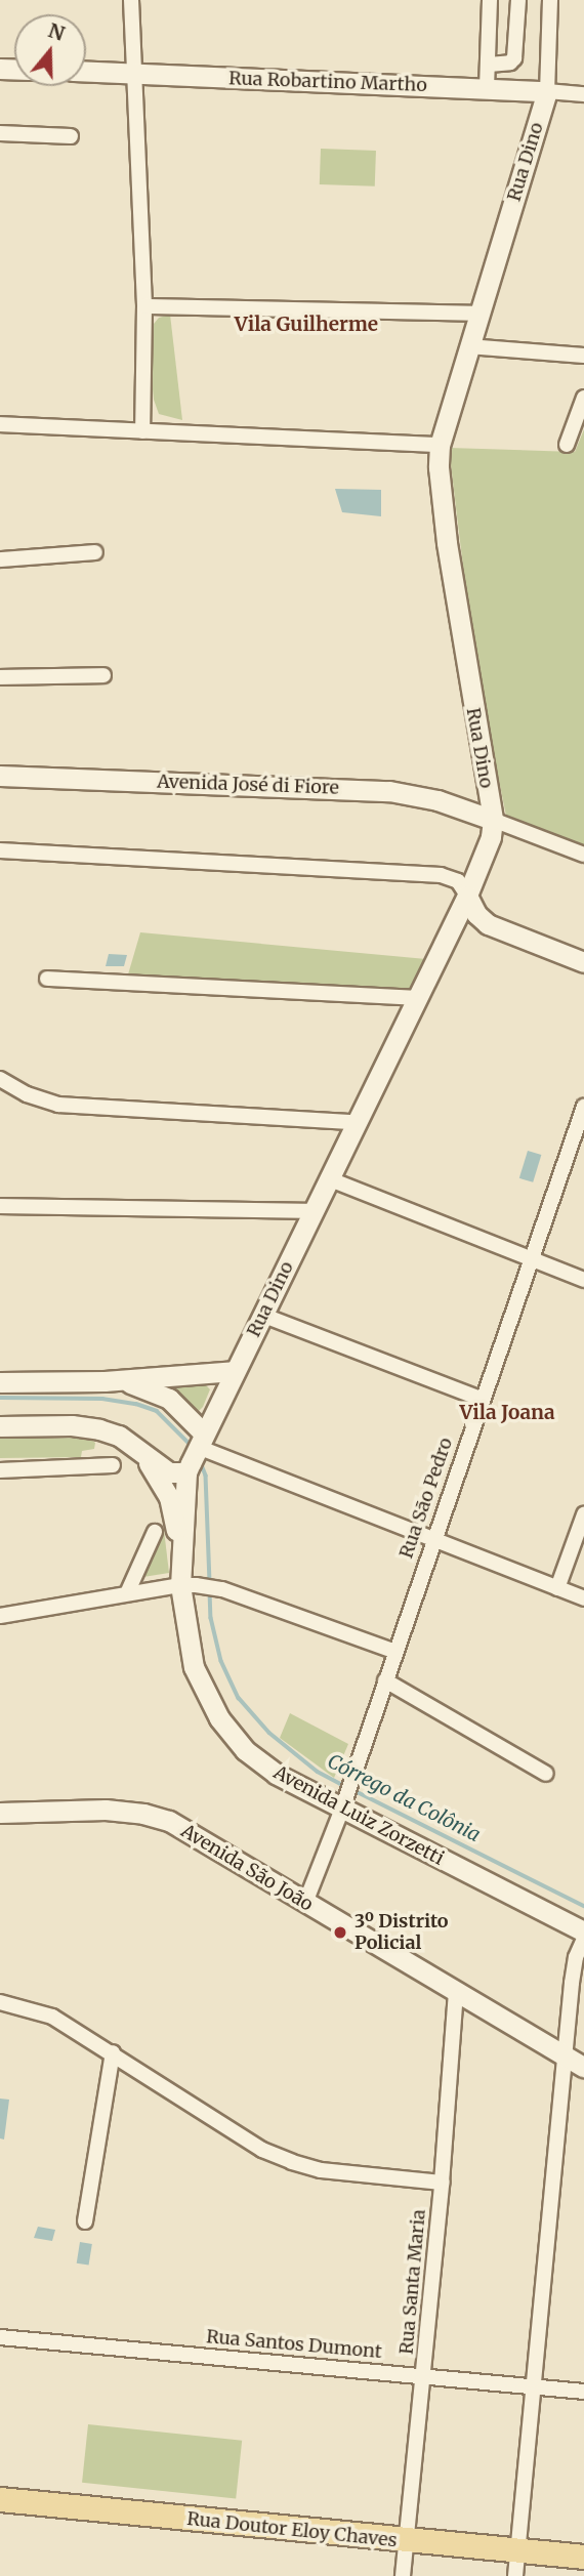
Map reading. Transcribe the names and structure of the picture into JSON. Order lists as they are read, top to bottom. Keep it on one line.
{"streets":{"main road":["Rua Robartino Martho","Rua Dino","Avenida José di Fiore","Avenida Luiz Zorzetti","Avenida São João","Rua Doutor Eloy Chaves"],"street":["Rua São Pedro","Rua Santa Maria","Rua Santos Dumont"]},"crossings":[["Rua Robartino Martho","Rua Dino"],["Rua Dino","Avenida José di Fiore"],["Rua Dino","Avenida Luiz Zorzetti"],["Rua São Pedro","Avenida Luiz Zorzetti"],["Rua São Pedro","Avenida São João"],["Avenida São João","Rua Santa Maria"],["Rua Santa Maria","Rua Santos Dumont"],["Rua Santa Maria","Rua Doutor Eloy Chaves"]],"districts":["Vila Guilherme","Vila Joana"],"water":["Córrego da Colônia"],"places":["3º Distrito Policial"],"north":"top"}
